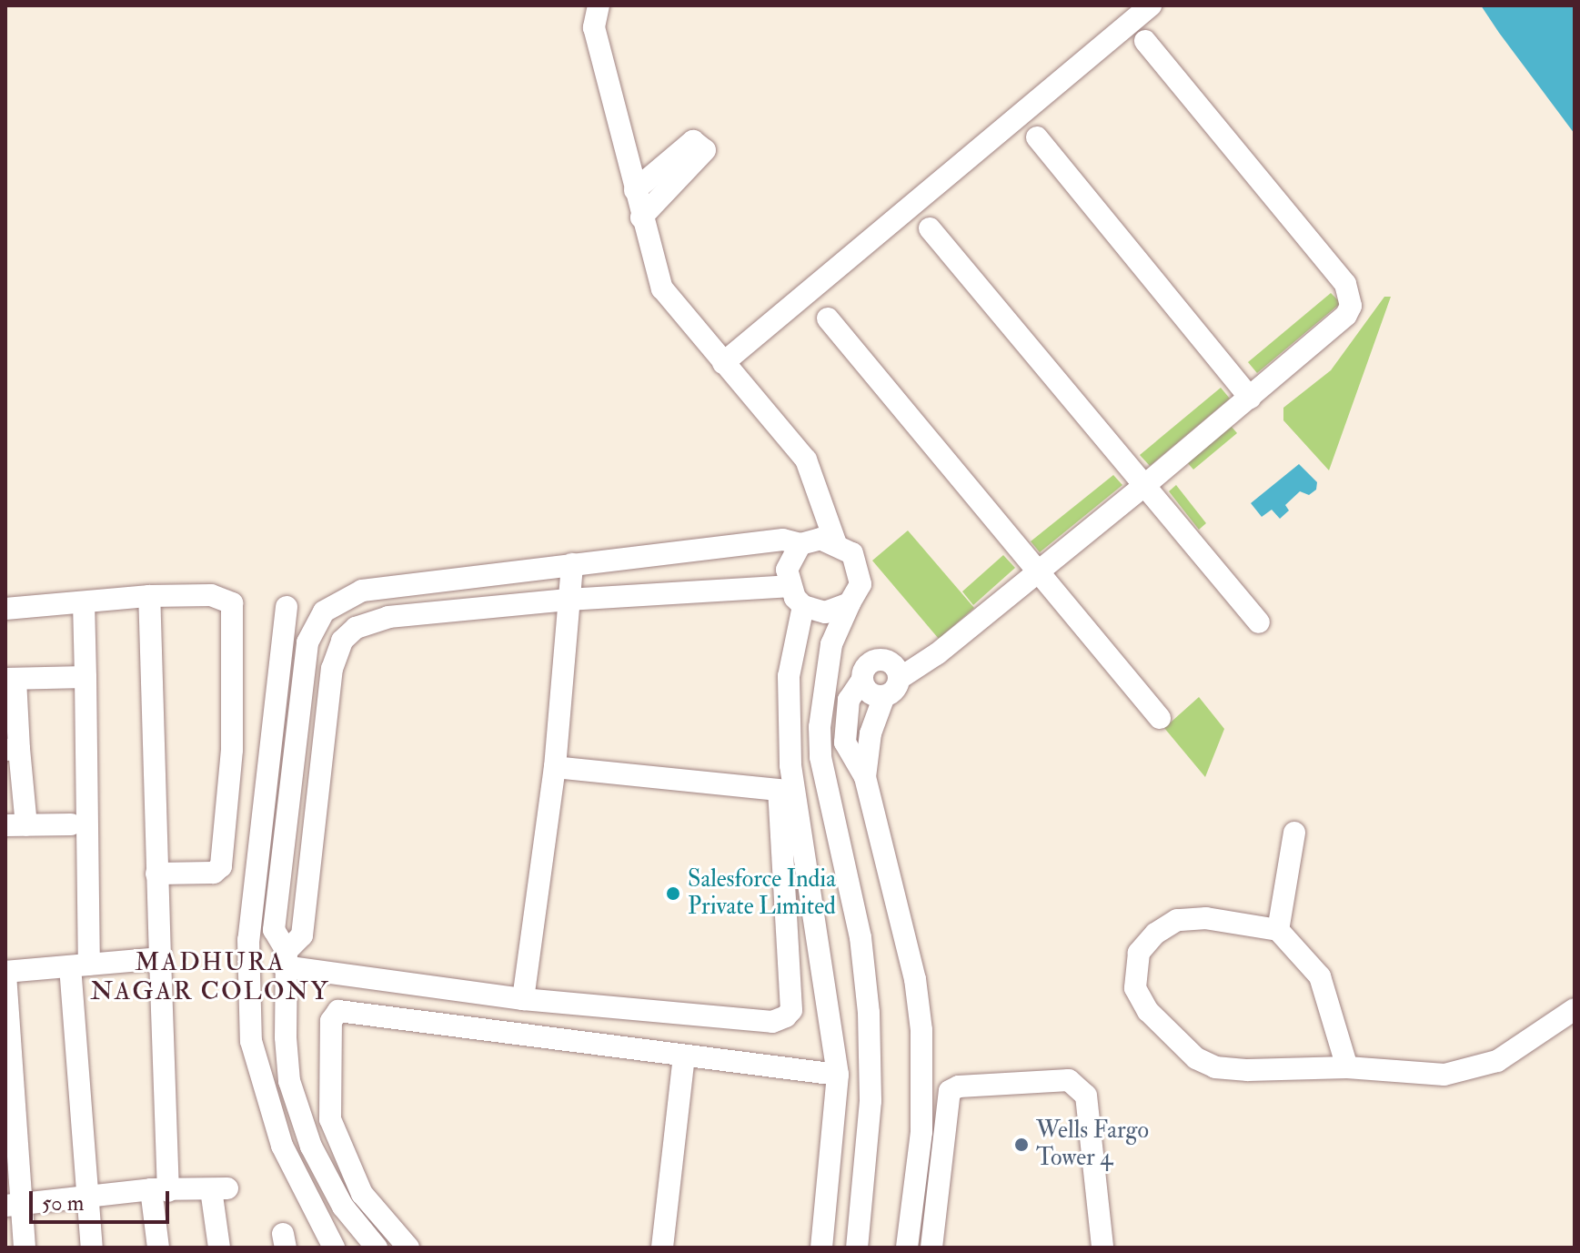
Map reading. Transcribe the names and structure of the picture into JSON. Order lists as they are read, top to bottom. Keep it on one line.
{"districts":["MADHURA NAGAR COLONY"],"places":["Salesforce India Private Limited","Wells Fargo Tower 4"],"scale_bar":"50 m"}
